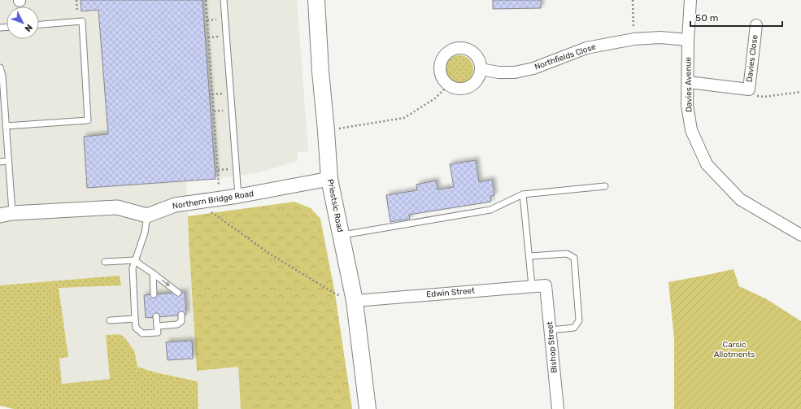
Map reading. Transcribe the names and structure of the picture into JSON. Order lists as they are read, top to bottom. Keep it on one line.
{"streets":{"main road":["Priestsic Road"],"street":["Northfields Close","Davies Close","Davies Avenue","Northern Bridge Road","Edwin Street","Bishop Street"]},"crossings":[["Northfields Close","Davies Avenue"],["Davies Close","Davies Avenue"],["Northern Bridge Road","Priestsic Road"],["Priestsic Road","Edwin Street"],["Edwin Street","Bishop Street"]],"parks":["Carsic Allotments"],"scale_bar":"50 m","north":"bottom right"}
